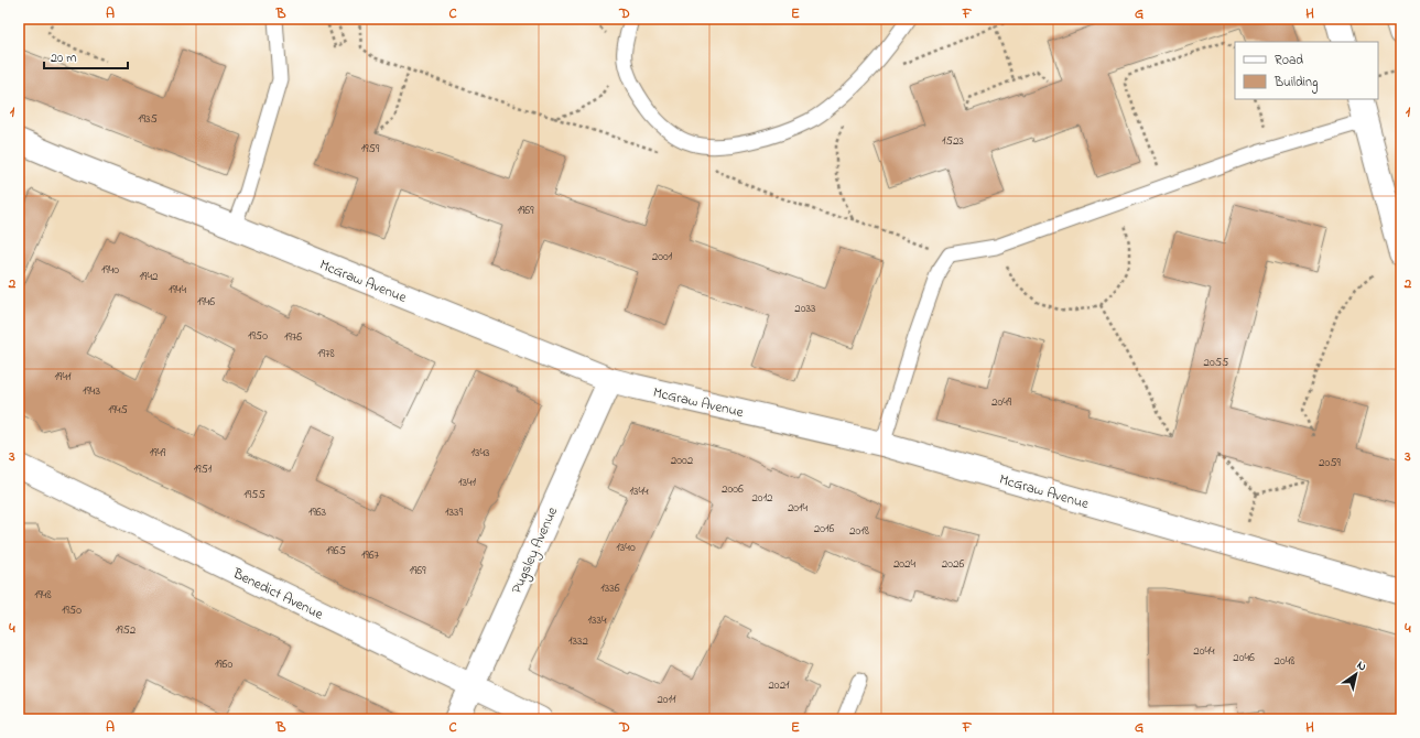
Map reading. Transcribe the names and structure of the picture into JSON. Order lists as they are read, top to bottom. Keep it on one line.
{"streets":{"street":["McGraw Avenue","Pugsley Avenue","Benedict Avenue"]},"crossings":[["McGraw Avenue","Pugsley Avenue"],["Pugsley Avenue","Benedict Avenue"]],"house_numbers":["1935","1523","1959","1969","2001","1940","1942","1944","1946","2033","1950","1976","1978","2055","1941","1943","2049","1945","1949","1343","2002","2059","1951","1341","2006","1344","1955","2012","2014","1963","1339","2016","2018","1340","1965","1967","2024","2026","1969","1336","1948","1950","1334","1952","1332","2044","2046","2048","1960","2021","2011"],"legend":["Road","Building"],"scale_bar":"20 m","north":"top right","grid":{"columns":["A","B","C","D","E","F","G","H"],"rows":["1","2","3","4"]}}
